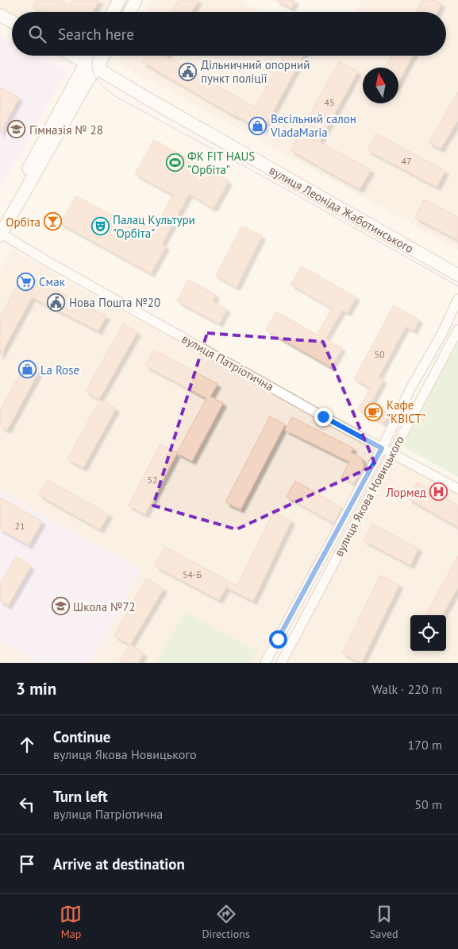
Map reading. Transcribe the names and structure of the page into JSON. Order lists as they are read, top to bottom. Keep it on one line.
{"streets":{"street":["вулиця Леоніда Жаботинського","вулиця Патріотична","вулиця Якова Новицького"]},"crossings":[["вулиця Патріотична","вулиця Якова Новицького"]],"places":{"public building":["Дільничний опорний пункт поліції","Нова Пошта №20"],"shop":["Весільний салон VladaMaria","La Rose"],"school or university":["Гімназія № 28","Школа №72"],"sports":["ФК FIT HAUS \"Орбіта\""],"bar":["Орбіта"],"theatre":["Палац Культури \"Орбіта\""],"supermarket":["Смак"],"cafe":["Кафе \"КВІСТ\""],"hospital":["Лормед"]},"house_numbers":["45","47","50","52","21","54-Б"],"north":"top","page":{"search":"Search here","heading":["3 min","Walk · 220 m"],"list":[["Continue","вулиця Якова Новицького","170 m"],["Turn left","вулиця Патріотична","50 m"],"Arrive at destination"],"nav":["Map","Directions","Saved"]}}
